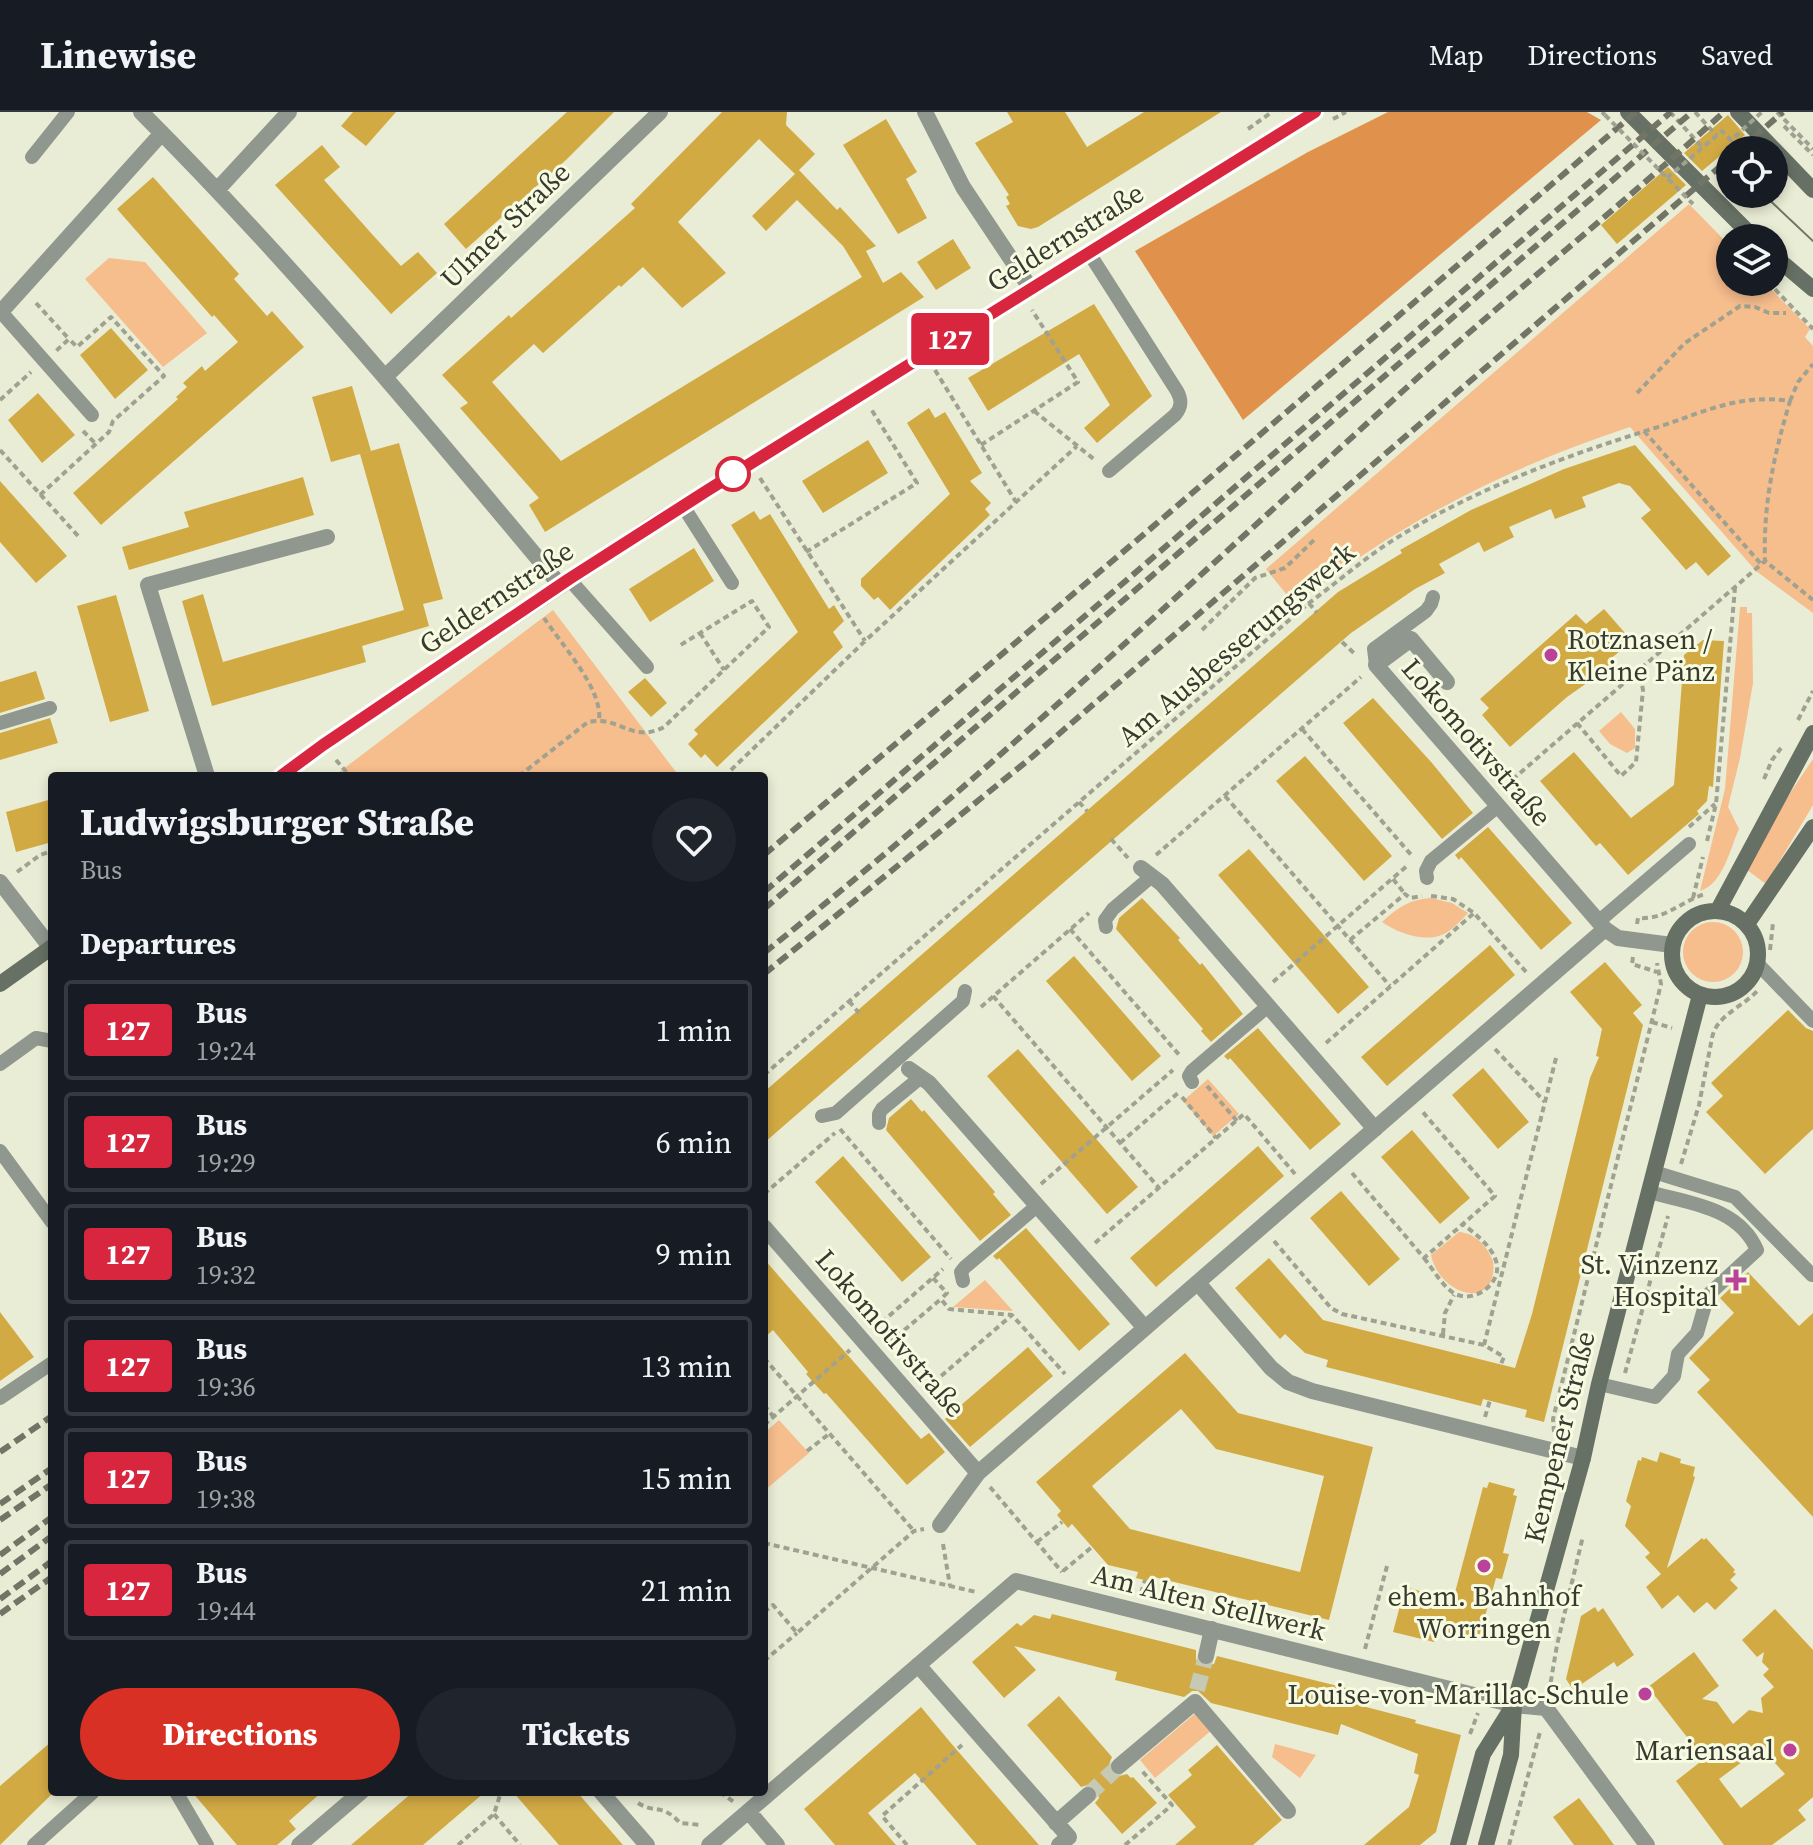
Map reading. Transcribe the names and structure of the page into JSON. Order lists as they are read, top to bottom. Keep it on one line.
{"streets":{"main road":["Geldernstraße","Kempener Straße"],"street":["Ulmer Straße","Lokomotivstraße","Am Alten Stellwerk"],"path":["Am Ausbesserungswerk"]},"crossings":[["Lokomotivstraße","Kempener Straße"],["Kempener Straße","Am Alten Stellwerk"]],"places":{"other":["Rotznasen / Kleine Pänz","ehem. Bahnhof Worringen","Louise-von-Marillac-Schule","Mariensaal"],"health":["St. Vinzenz Hospital"]},"lines":["bus line 127"],"page":{"header":"Linewise","nav":["Map","Directions","Saved"],"on_map":"127","heading":[["Ludwigsburger Straße","Bus"],"Departures"],"list":[{"mark":"127","name":"Bus","note":"19:24","value":"1 min"},{"mark":"127","name":"Bus","note":"19:29","value":"6 min"},{"mark":"127","name":"Bus","note":"19:32","value":"9 min"},{"mark":"127","name":"Bus","note":"19:36","value":"13 min"},{"mark":"127","name":"Bus","note":"19:38","value":"15 min"},{"mark":"127","name":"Bus","note":"19:44","value":"21 min"}],"buttons":["Directions","Tickets"]}}
